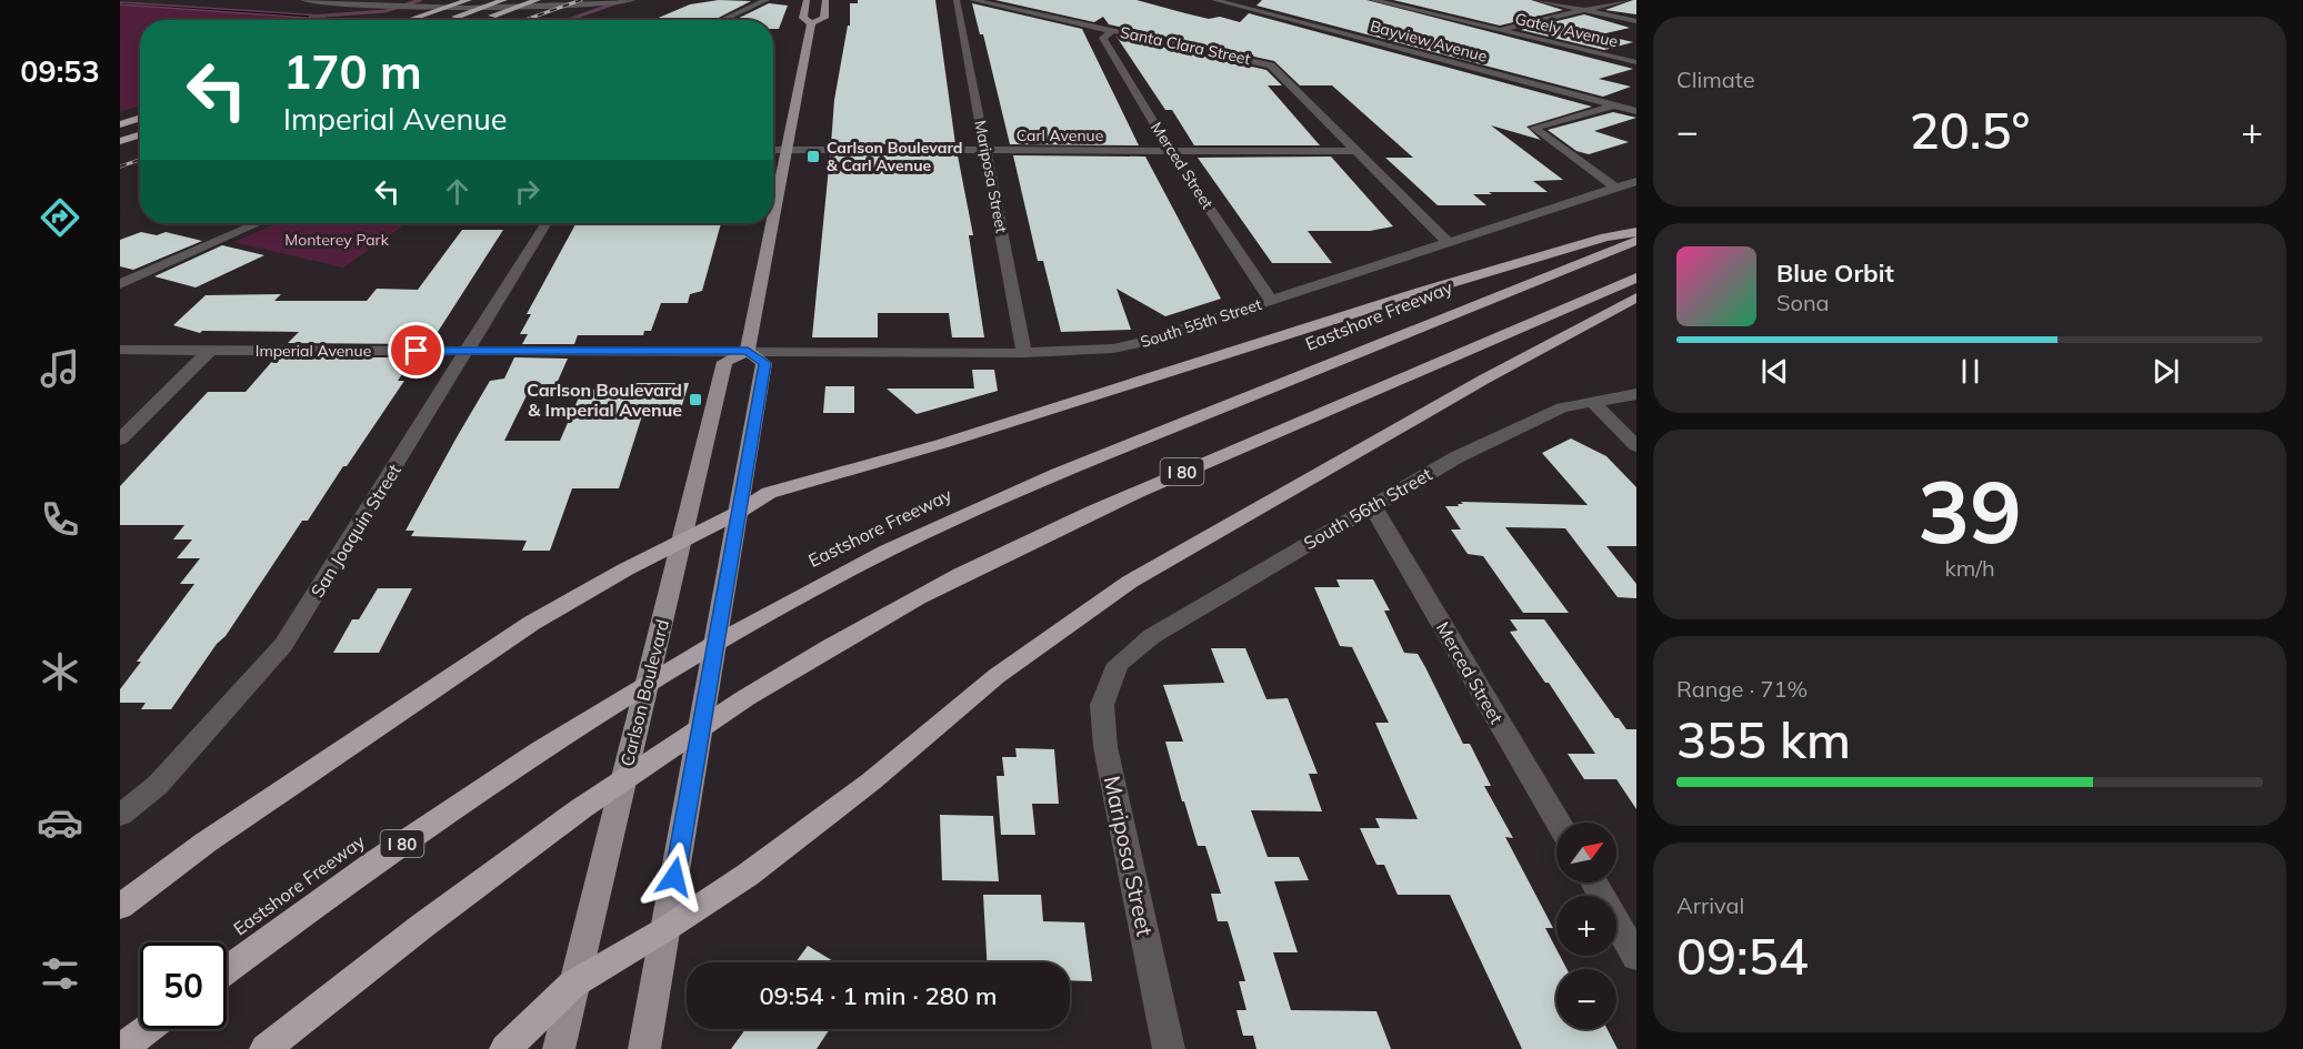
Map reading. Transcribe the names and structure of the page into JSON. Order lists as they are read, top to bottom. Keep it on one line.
{"streets":{"highway":["Eastshore Freeway","I 80"],"main road":["Carlson Boulevard"],"street":["Gately Avenue","Bayview Avenue","Santa Clara Street","Carl Avenue","Merced Street","Mariposa Street","South 55th Street","Imperial Avenue","South 56th Street","San Joaquin Street"]},"crossings":[["Santa Clara Street","Carl Avenue"],["Santa Clara Street","Merced Street"],["Santa Clara Street","South 55th Street"],["Carl Avenue","Merced Street"],["Carl Avenue","Mariposa Street"],["Merced Street","South 55th Street"],["Merced Street","South 56th Street"],["Mariposa Street","South 55th Street"],["Mariposa Street","South 56th Street"],["South 55th Street","Imperial Avenue"],["South 55th Street","Carlson Boulevard"],["Imperial Avenue","San Joaquin Street"],["Imperial Avenue","Carlson Boulevard"]],"parks":["Monterey Park"],"places":{"transit":["Carlson Boulevard & Carl Avenue","Carlson Boulevard & Imperial Avenue"]},"north":"top right","page":{"tabs":"09:53","tile":["Climate",["39","km/h"],["Range · 71%","355 km"],["Arrival","09:54"]],"turn":["170 m","Imperial Avenue"],"heat":["−","20.5°","+"],"song":["Blue Orbit","Sona"],"map_buttons":["+","−"],"limit":"50","trip":"09:54 · 1 min · 280 m"}}
